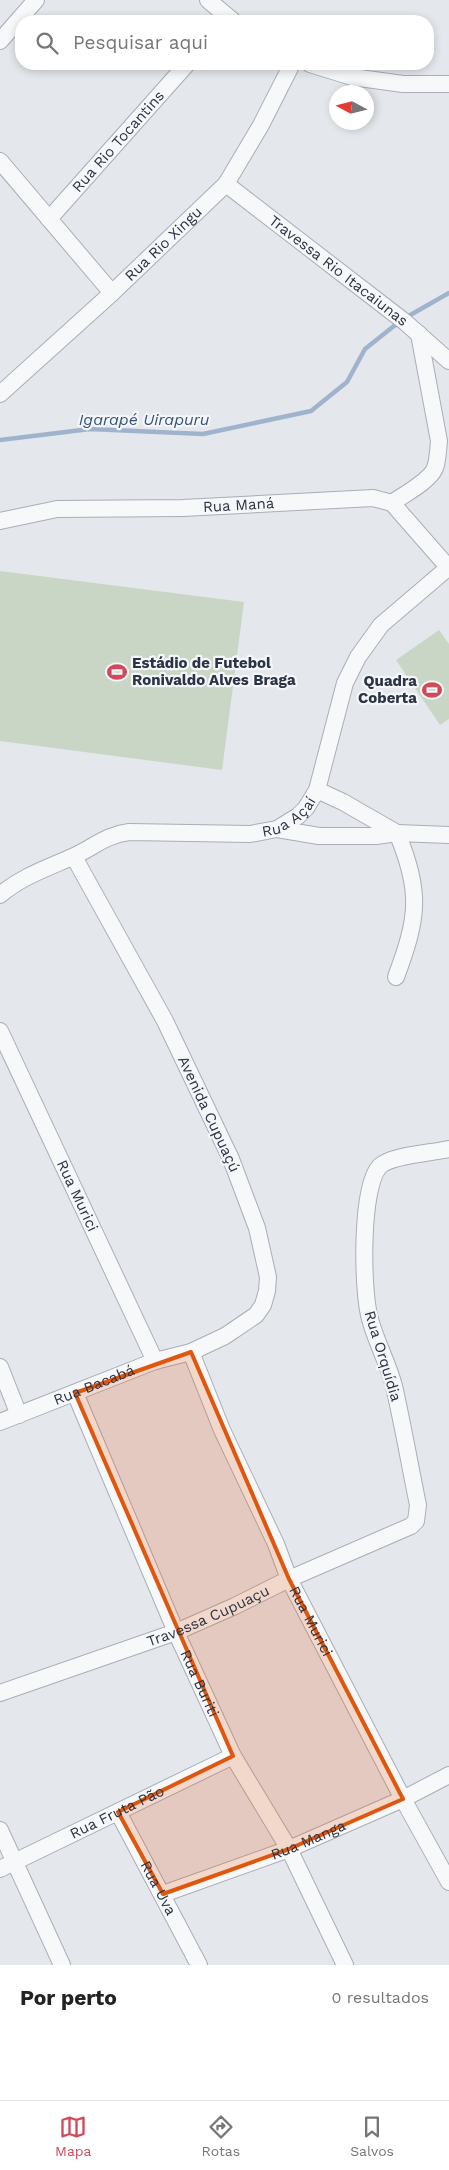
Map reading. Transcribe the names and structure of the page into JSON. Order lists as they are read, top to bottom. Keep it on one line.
{"streets":{"street":["Rua Rio Tocantins","Rua Rio Xingu","Travessa Rio Itacaiunas","Rua Maná","Rua Açaí","Avenida Cupuaçú","Rua Murici","Rua Orquídia","Rua Bacabá","Travessa Cupuaçu","Rua Buriti","Rua Fruta Pão","Rua Manga","Rua Uva"]},"crossings":[["Rua Rio Xingu","Travessa Rio Itacaiunas"],["Rua Açaí","Avenida Cupuaçú"],["Avenida Cupuaçú","Rua Murici"],["Avenida Cupuaçú","Rua Bacabá"],["Rua Murici","Rua Bacabá"],["Rua Murici","Travessa Cupuaçu"],["Rua Murici","Rua Manga"],["Rua Orquídia","Travessa Cupuaçu"],["Rua Bacabá","Rua Buriti"],["Travessa Cupuaçu","Rua Buriti"],["Rua Buriti","Rua Fruta Pão"],["Rua Buriti","Rua Manga"],["Rua Fruta Pão","Rua Uva"],["Rua Manga","Rua Uva"]],"water":["Igarapé Uirapuru"],"places":{"sports":["Estádio de Futebol Ronivaldo Alves Braga","Quadra Coberta"]},"north":"left","page":{"search":"Pesquisar aqui","heading":["Por perto","0 resultados"],"nav":["Mapa","Rotas","Salvos"]}}
